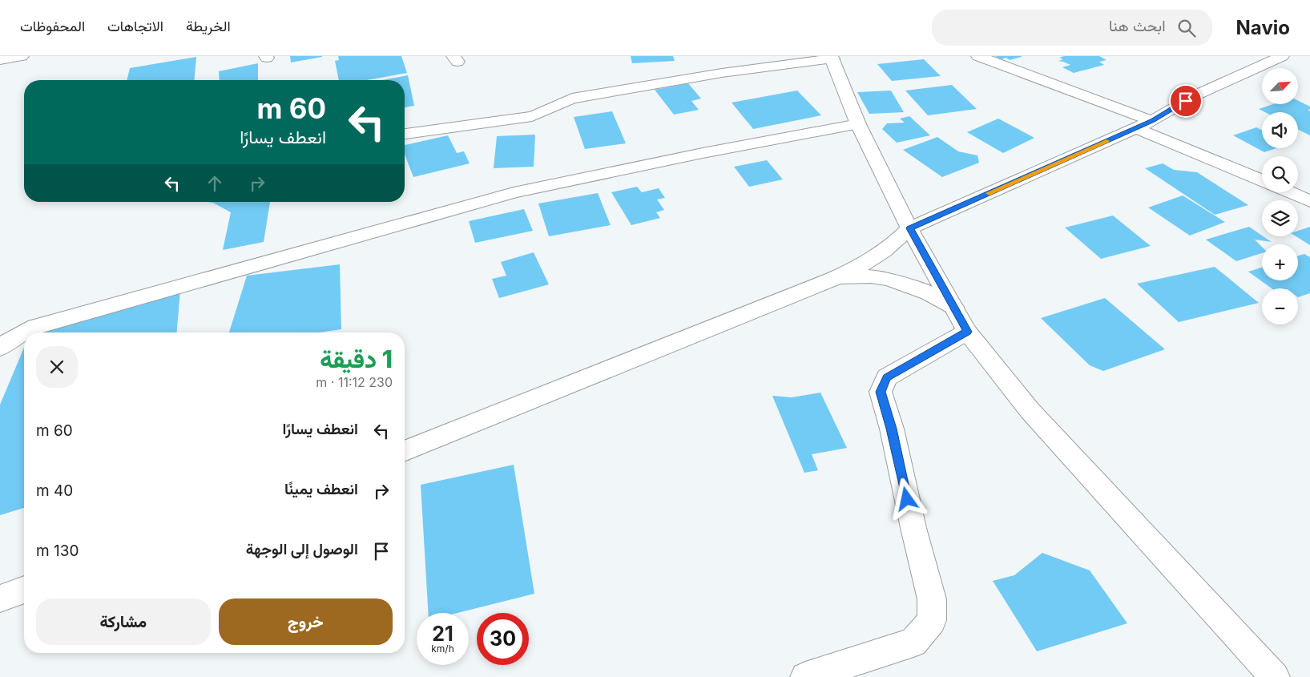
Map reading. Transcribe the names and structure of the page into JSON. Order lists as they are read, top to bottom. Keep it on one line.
{"north":"top right","page":{"header":"Navio","search":"ابحث هنا","nav":["الخريطة","الاتجاهات","المحفوظات"],"map_buttons":["+","−"],"turn":["60 m","انعطف يسارًا"],"heading":["1 دقيقة","230 m · 11:12"],"list":[{"name":"انعطف يسارًا","value":"60 m"},{"name":"انعطف يمينًا","value":"40 m"},{"name":"الوصول إلى الوجهة","value":"130 m"}],"buttons":["خروج","مشاركة"],"speed":"21 km/h","limit":"30"}}
